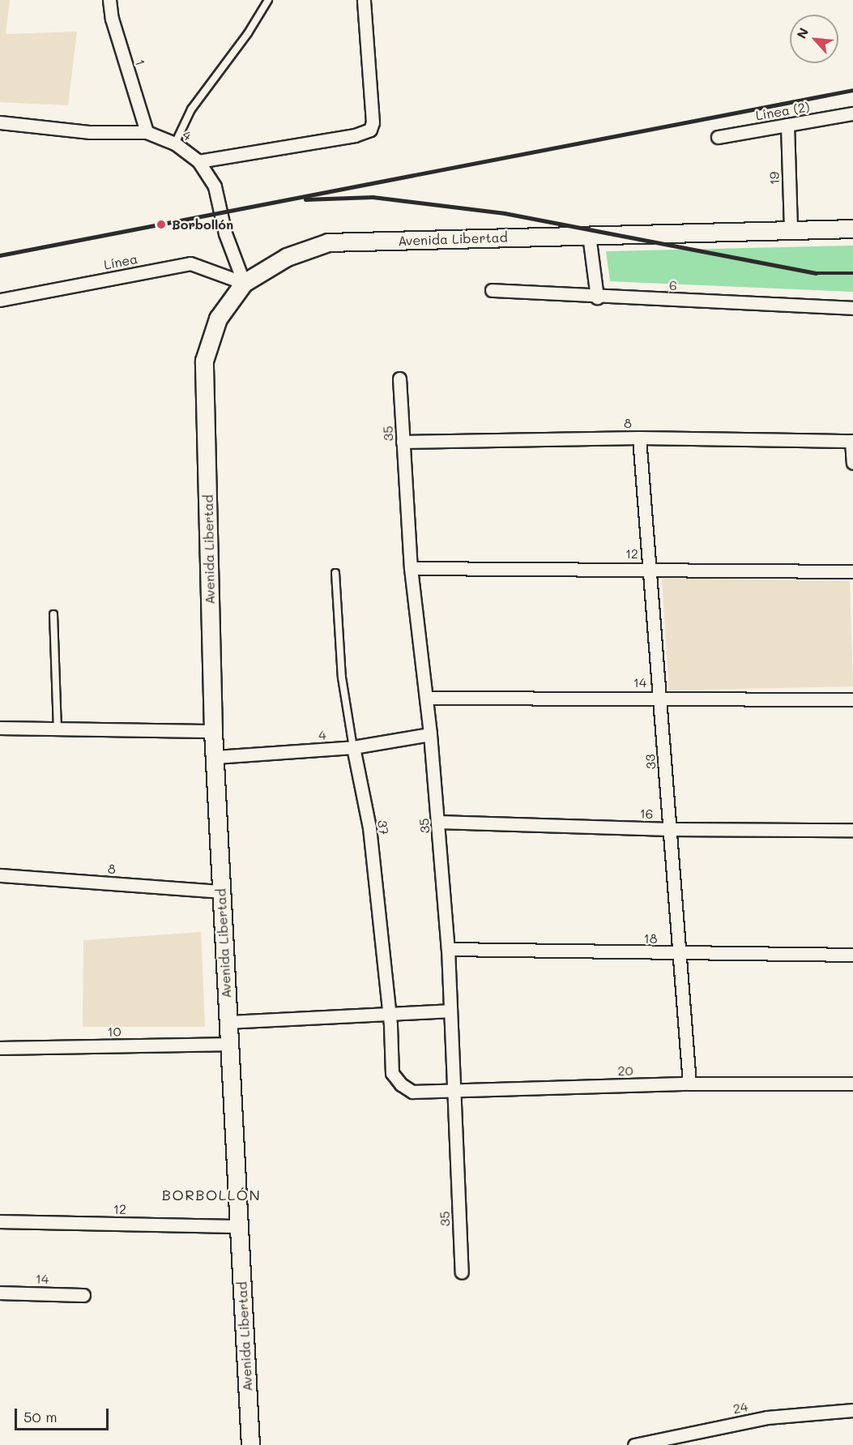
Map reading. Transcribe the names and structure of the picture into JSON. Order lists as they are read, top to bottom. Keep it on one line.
{"streets":{"main road":["Avenida Libertad"],"street":["1","Línea (2)","4","19","Línea","6","8","35","12","14","33","16","37","18","10","20","24"]},"crossings":[["1","4"],["Línea (2)","19"],["4","Avenida Libertad"],["4","Línea"],["4","35"],["4","37"],["19","Avenida Libertad"],["Avenida Libertad","Línea"],["Avenida Libertad","8"],["Avenida Libertad","12"],["Avenida Libertad","10"],["8","35"],["8","33"],["35","12"],["35","14"],["35","16"],["35","18"],["35","20"],["12","33"],["14","33"],["33","16"],["33","18"],["33","20"],["37","20"]],"districts":["BORBOLLÓN"],"places":["Borbollón"],"scale_bar":"50 m","north":"top left"}
